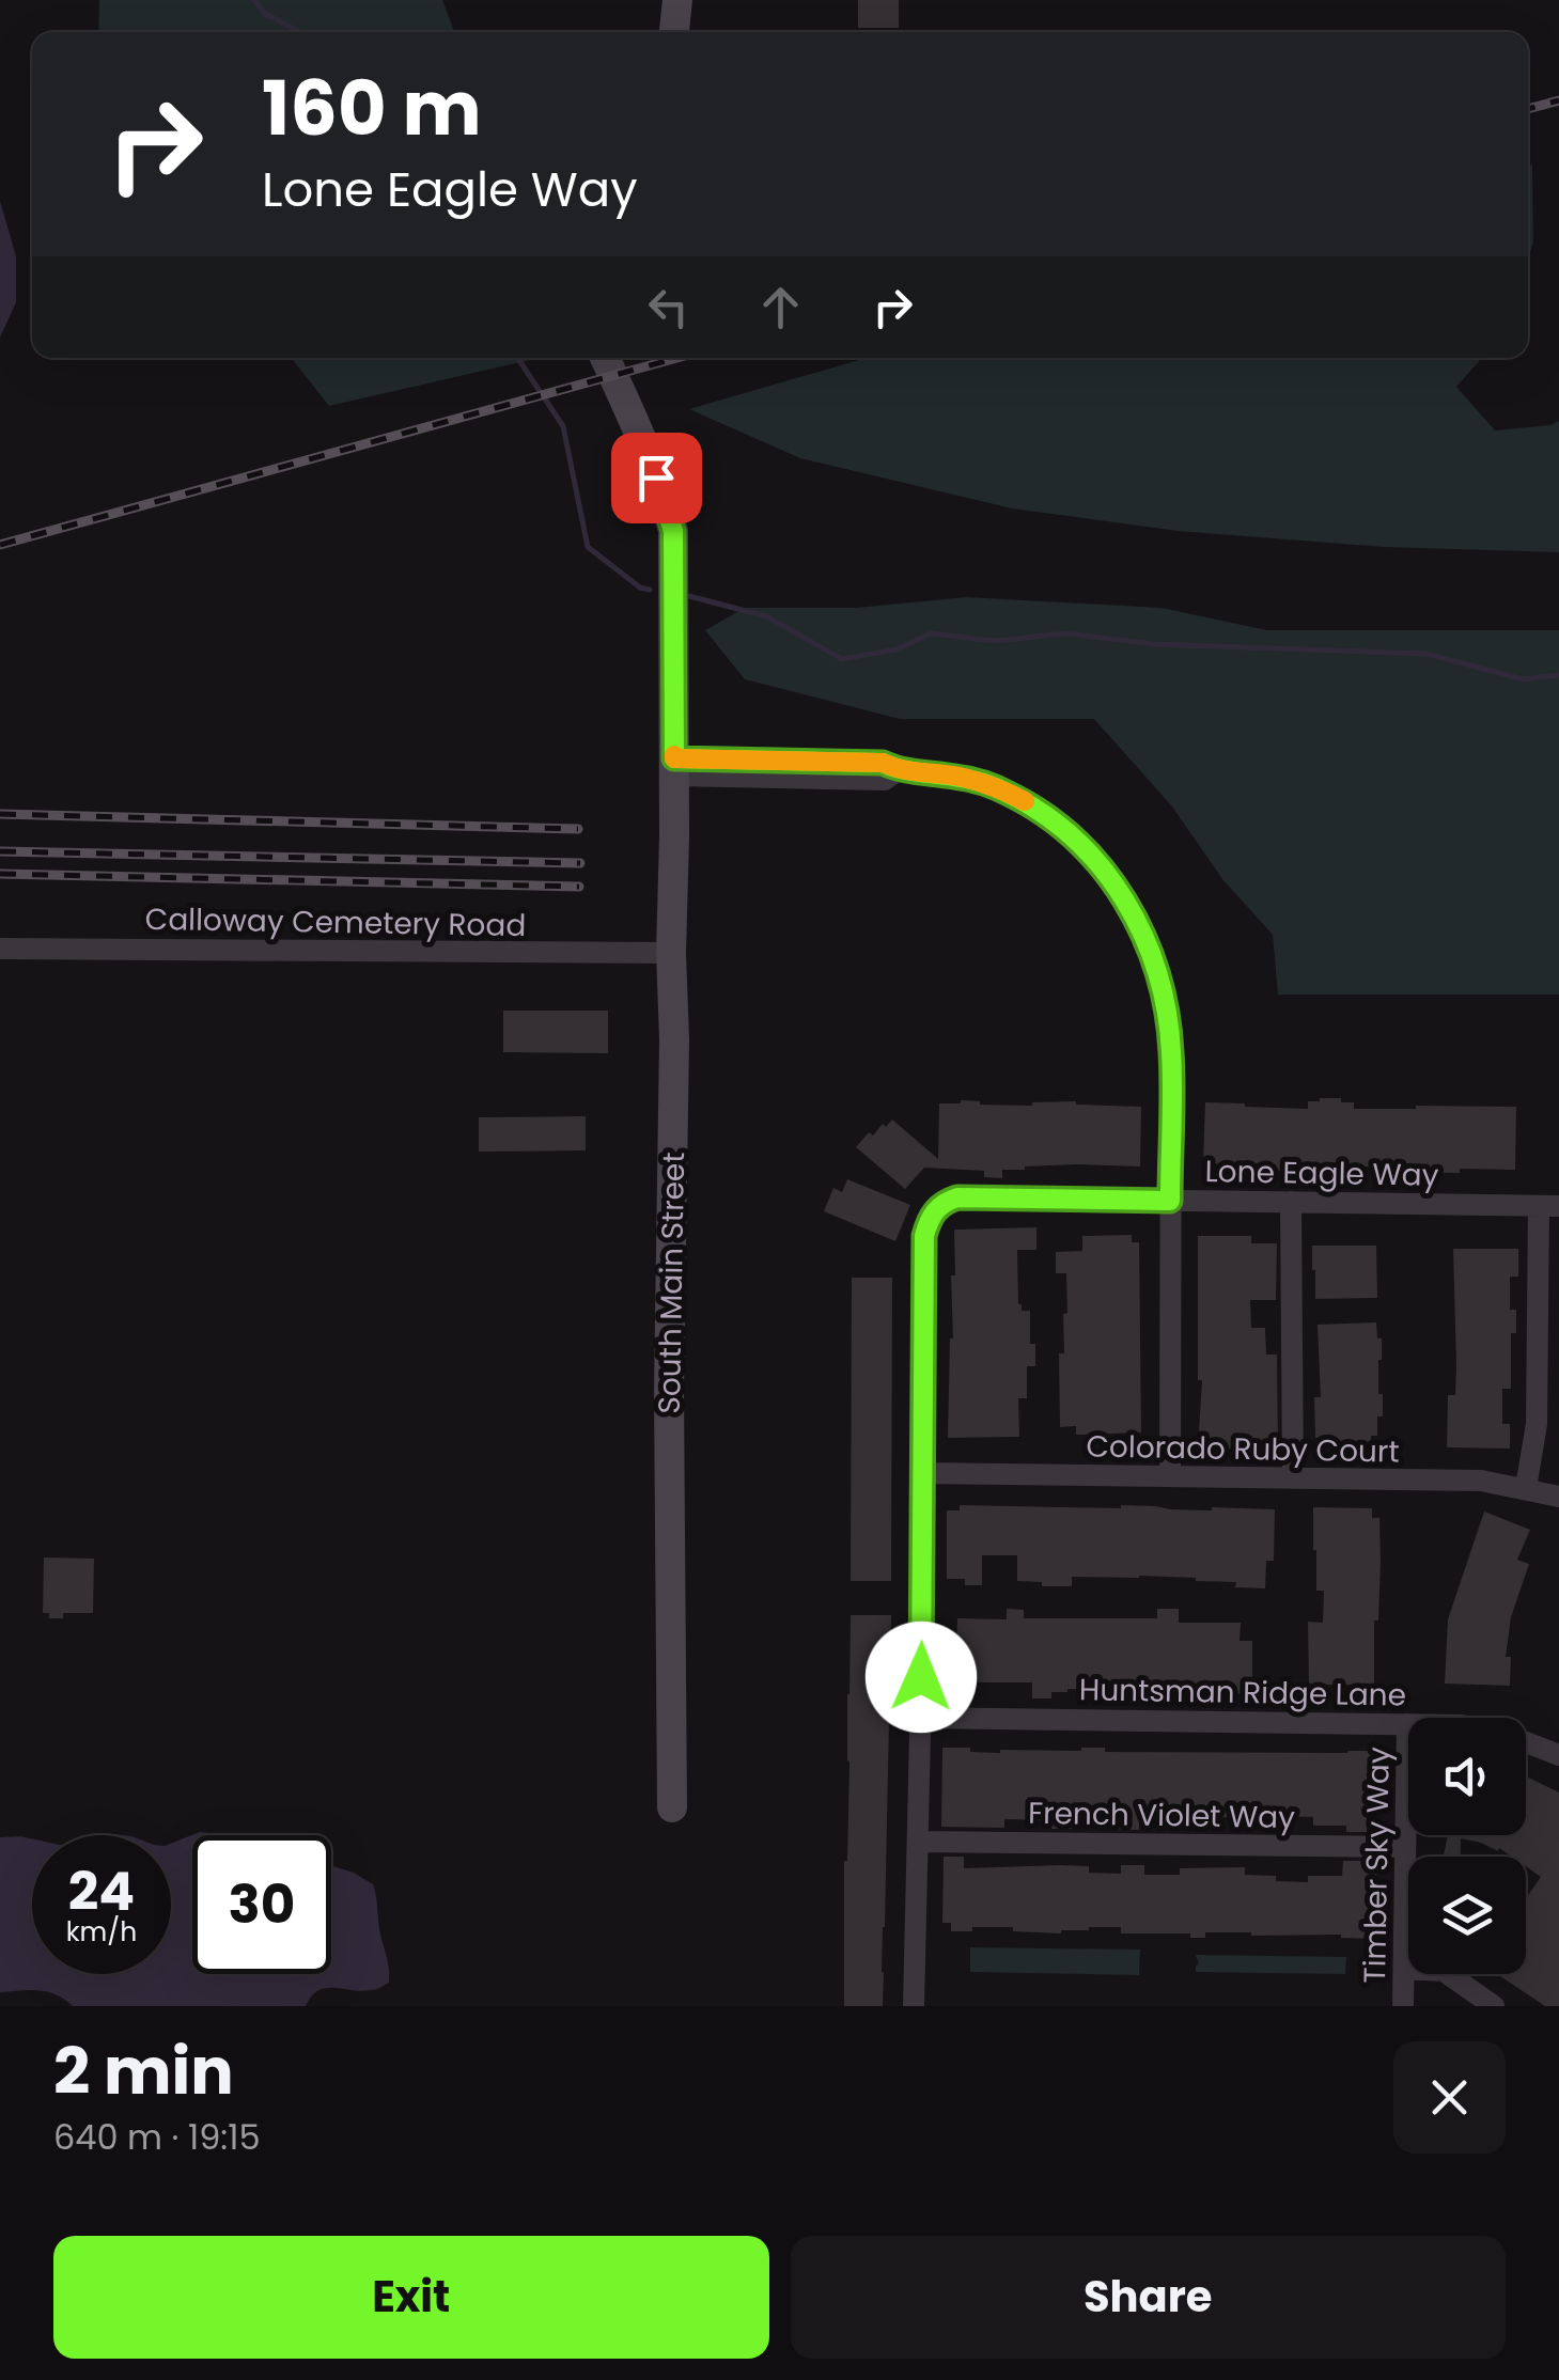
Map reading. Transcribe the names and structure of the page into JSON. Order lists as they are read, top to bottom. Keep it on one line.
{"streets":{"street":["Calloway Cemetery Road","Lone Eagle Way","South Main Street","Colorado Ruby Court","Huntsman Ridge Lane","French Violet Way","Timber Sky Way"]},"crossings":[["Calloway Cemetery Road","South Main Street"],["Lone Eagle Way","Colorado Ruby Court"],["Huntsman Ridge Lane","Timber Sky Way"],["French Violet Way","Timber Sky Way"]],"page":{"turn":["160 m","Lone Eagle Way"],"speed":"24 km/h","limit":"30","heading":["2 min","640 m · 19:15"],"buttons":["Exit","Share"]}}
